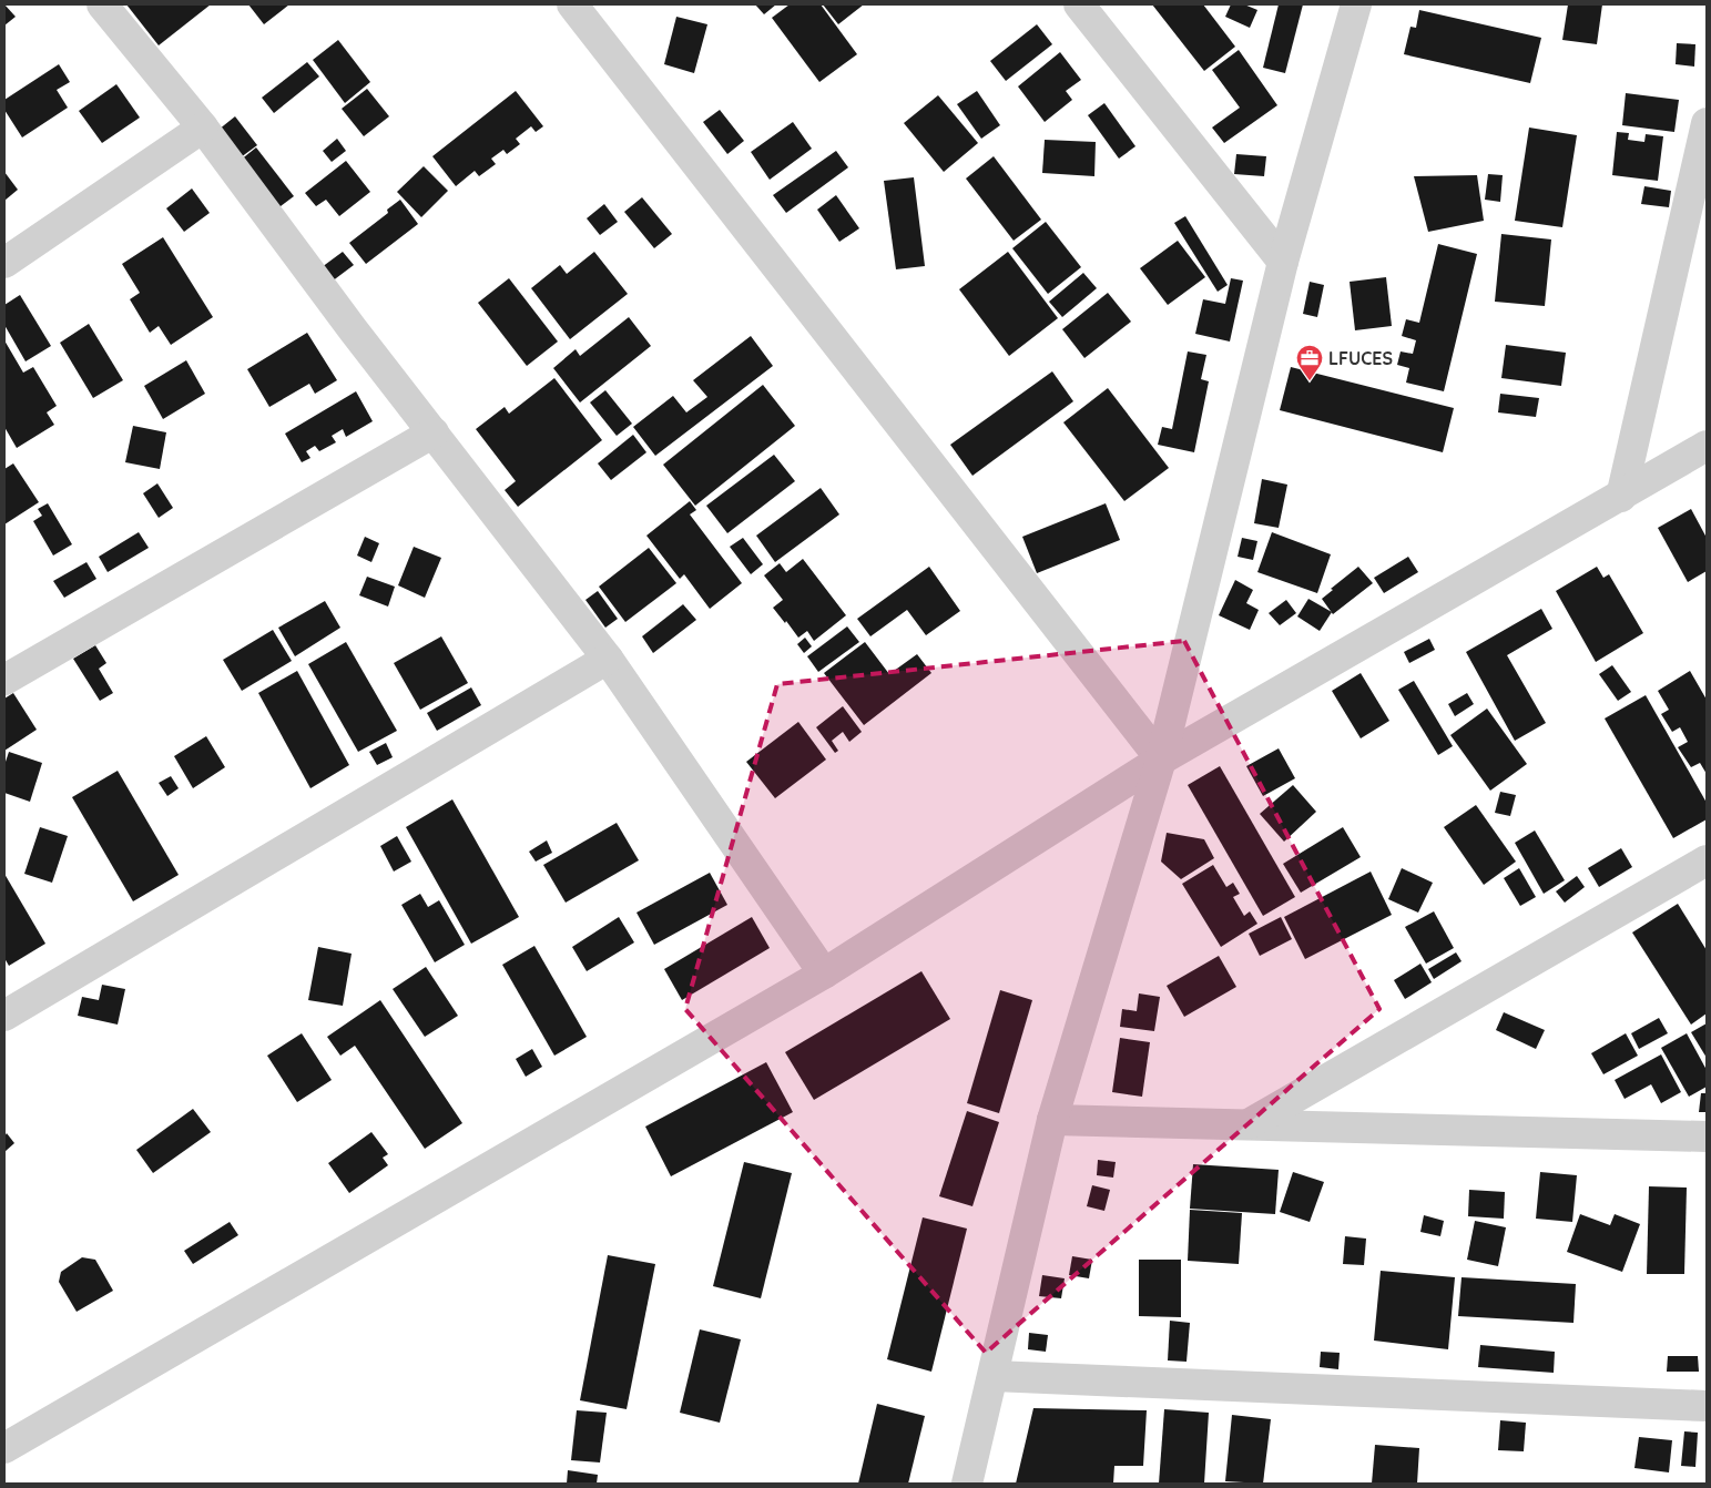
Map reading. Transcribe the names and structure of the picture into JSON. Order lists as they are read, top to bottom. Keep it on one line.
{"places":{"office":["LFUCES"]}}
